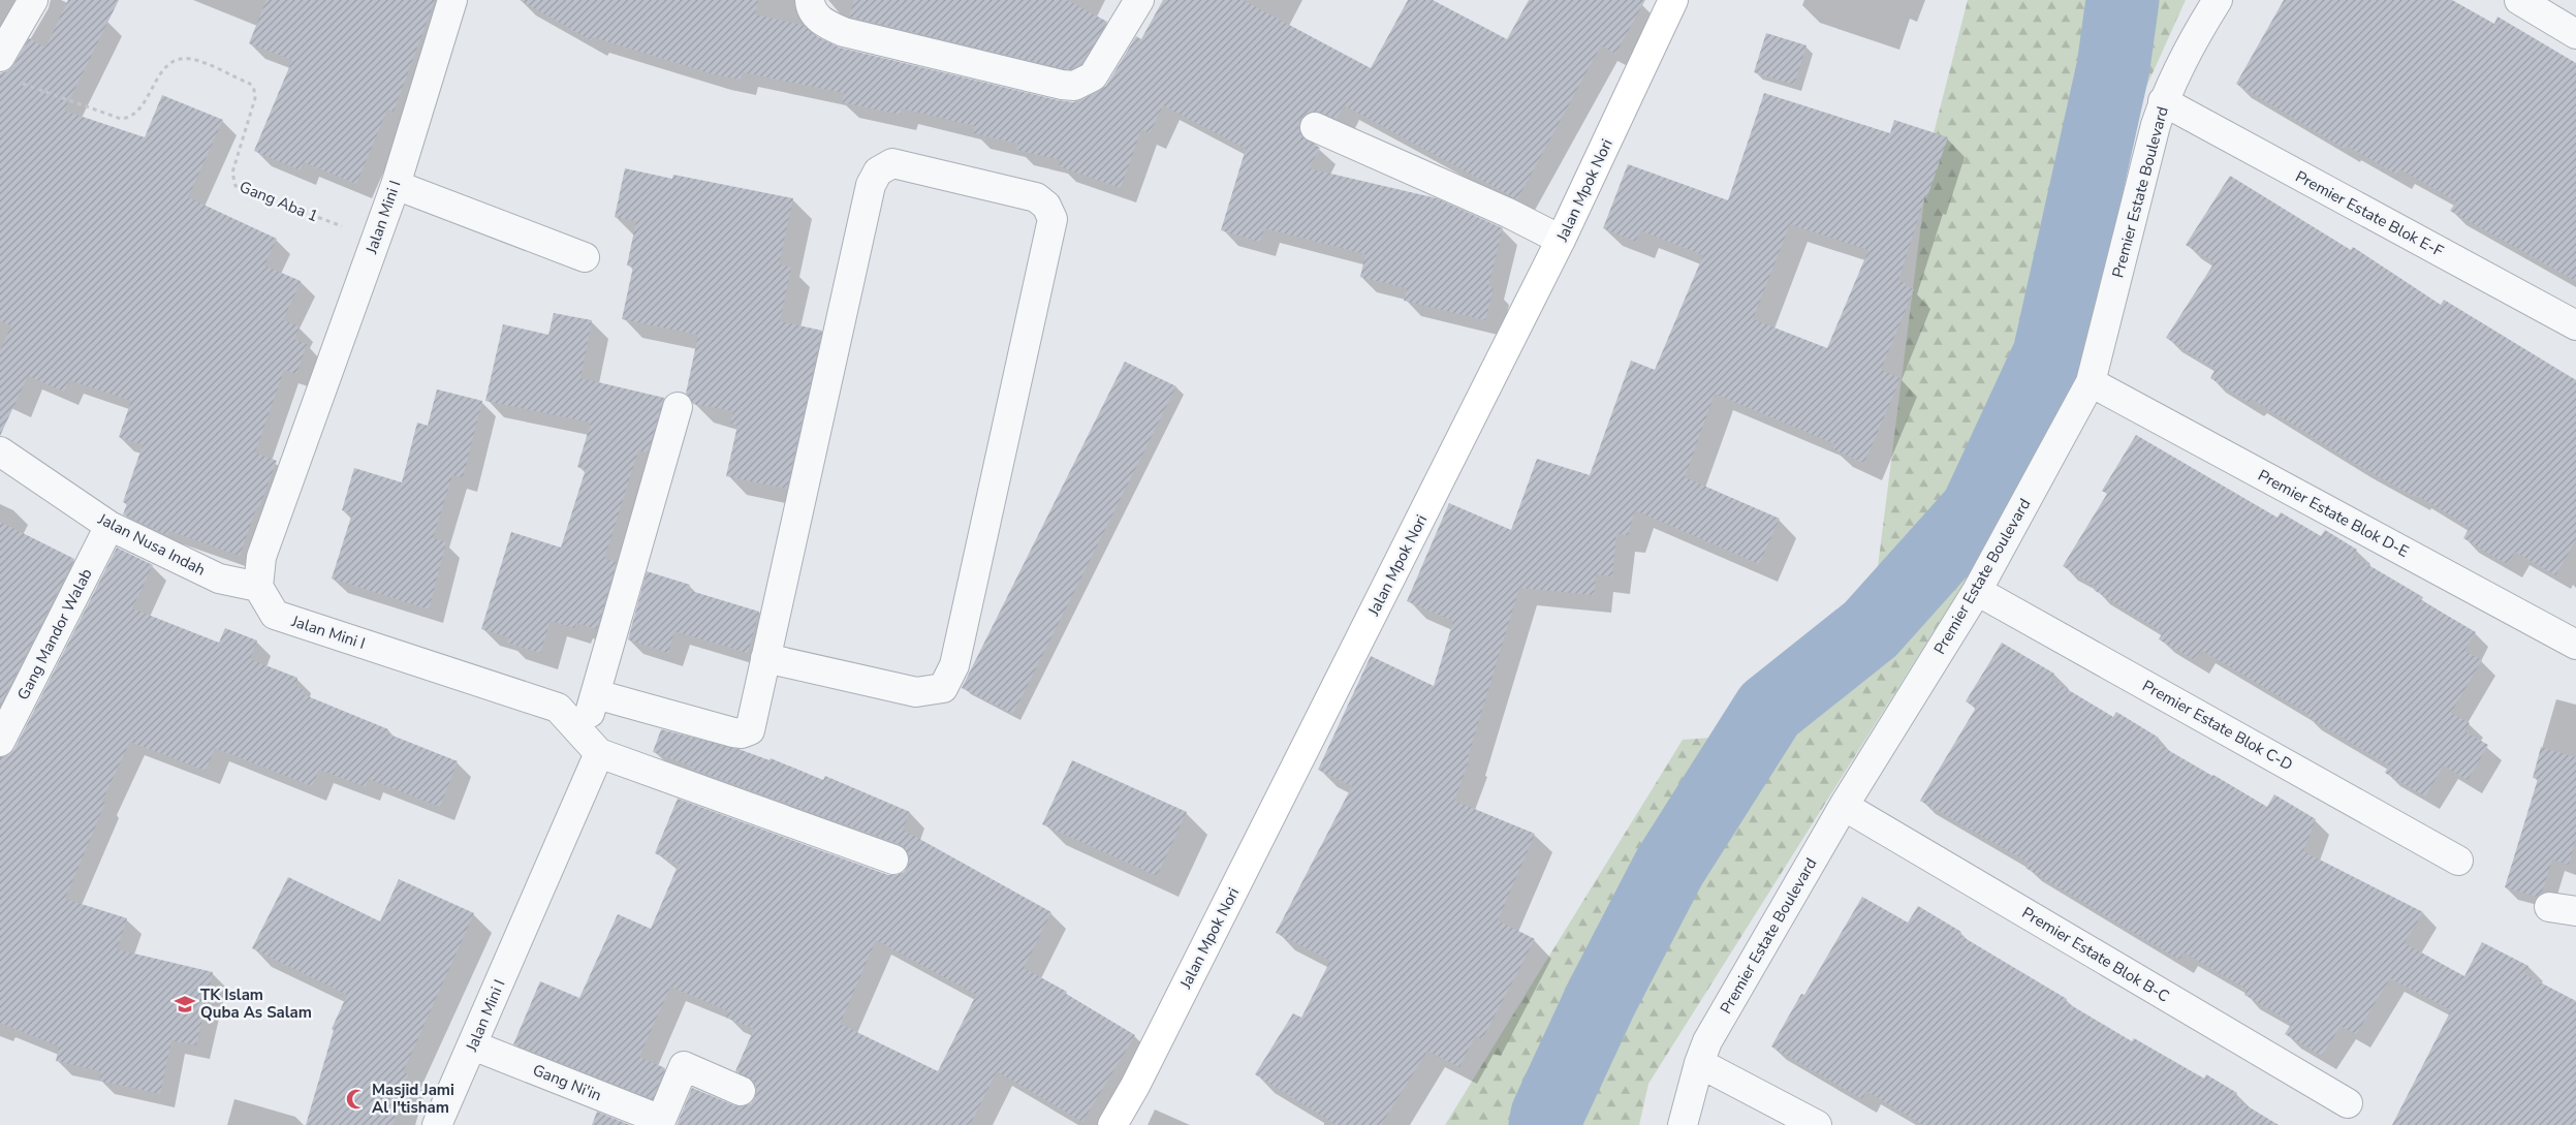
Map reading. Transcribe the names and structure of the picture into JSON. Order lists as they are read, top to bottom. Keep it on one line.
{"streets":{"main road":["Jalan Mpok Nori"],"street":["Premier Estate Boulevard","Premier Estate Blok E-F","Jalan Mini I","Premier Estate Blok D-E","Jalan Nusa Indah","Gang Mandor Walab","Premier Estate Blok C-D","Premier Estate Blok B-C","Gang Ni'in"],"path":["Gang Aba 1"]},"crossings":[["Premier Estate Boulevard","Premier Estate Blok E-F"],["Premier Estate Boulevard","Premier Estate Blok D-E"],["Premier Estate Boulevard","Premier Estate Blok C-D"],["Premier Estate Boulevard","Premier Estate Blok B-C"],["Gang Aba 1","Jalan Mini I"],["Jalan Mini I","Jalan Nusa Indah"],["Jalan Mini I","Gang Ni'in"],["Jalan Nusa Indah","Gang Mandor Walab"]],"places":{"school or university":["TK Islam Quba As Salam"],"mosque":["Masjid Jami Al I'tisham"]}}
